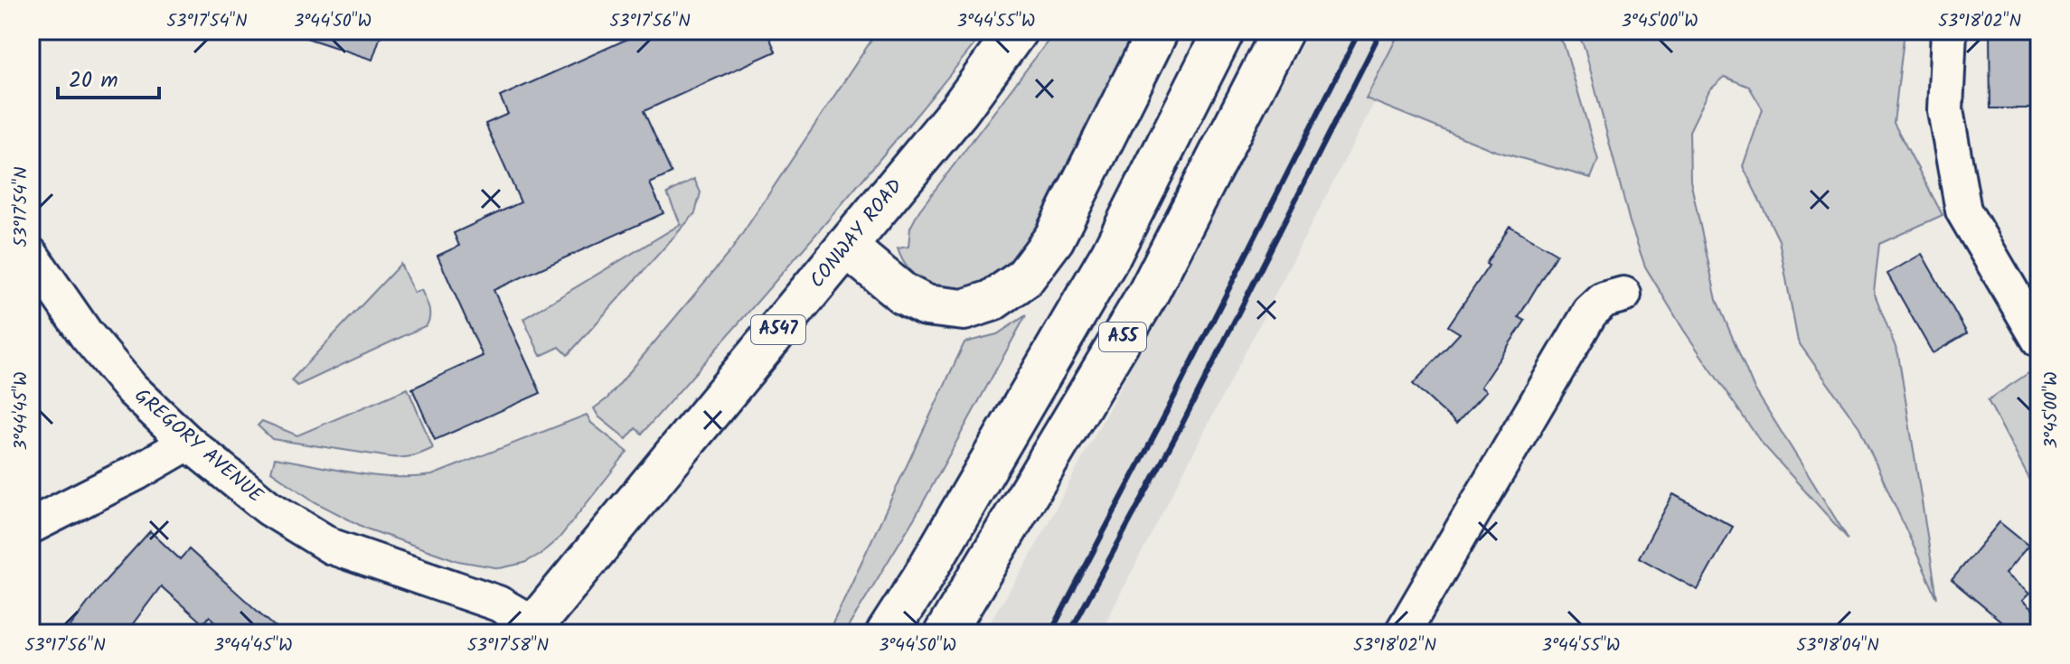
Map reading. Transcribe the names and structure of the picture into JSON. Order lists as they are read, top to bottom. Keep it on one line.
{"streets":{"main road":["CONWAY ROAD","A547","A55"],"street":["GREGORY AVENUE"]},"crossings":[["CONWAY ROAD","GREGORY AVENUE"]],"scale_bar":"20 m","coordinates":["53°17'54\"N","3°44'50\"W","53°17'56\"N","3°44'55\"W","3°45'00\"W","53°18'02\"N","3°44'45\"W","53°17'58\"N","53°18'04\"N"]}
